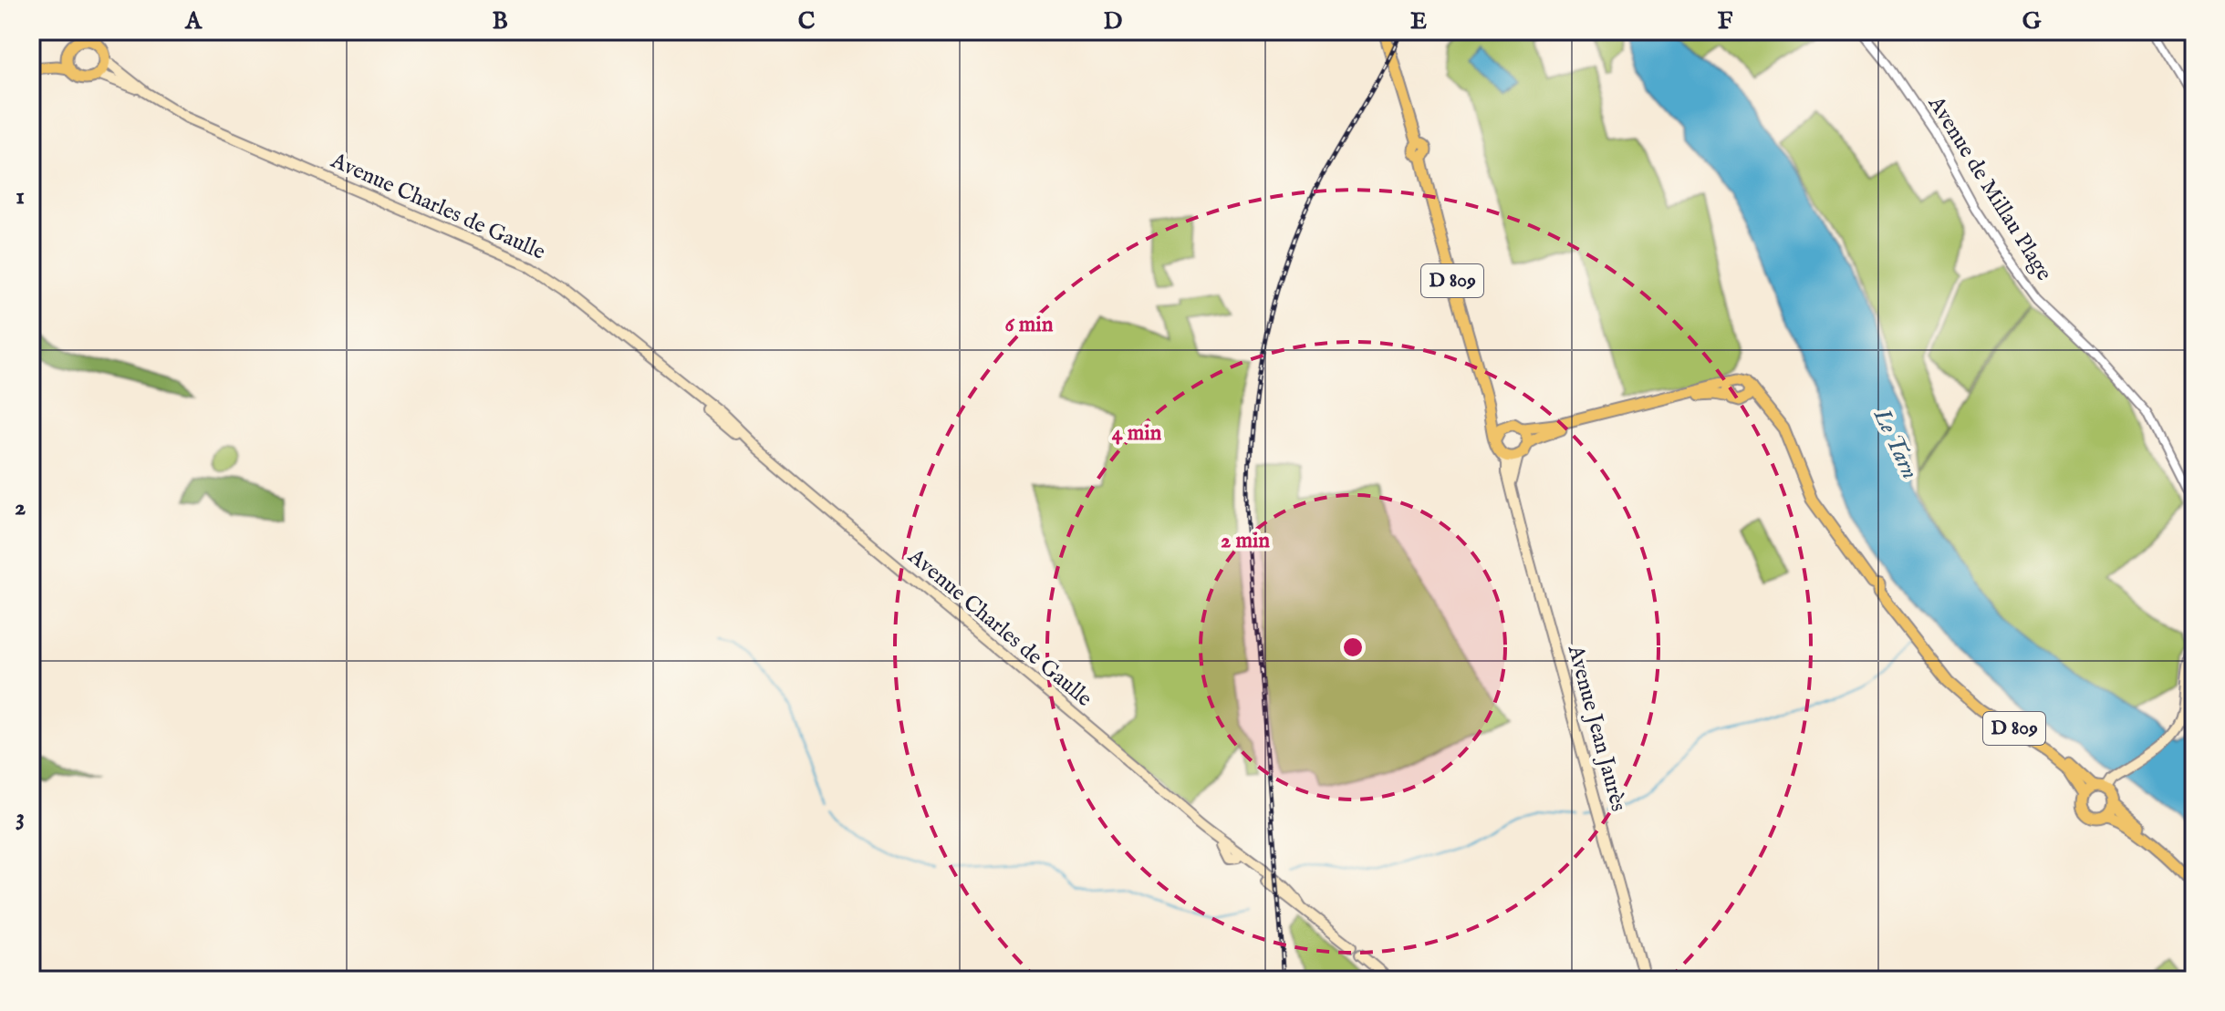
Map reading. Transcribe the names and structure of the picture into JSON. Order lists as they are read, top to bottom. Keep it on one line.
{"streets":{"main road":["Avenue Charles de Gaulle","D 809","Avenue Jean Jaurès"],"street":["Avenue de Millau Plage"]},"crossings":[["D 809","Avenue Jean Jaurès"]],"water":["Le Tarn"],"grid":{"columns":["A","B","C","D","E","F","G"],"rows":["1","2","3"]},"rings":["6 min","4 min","2 min"]}
